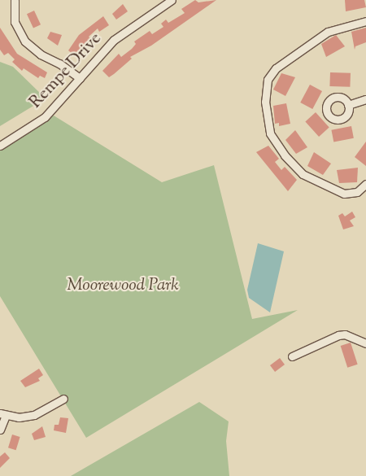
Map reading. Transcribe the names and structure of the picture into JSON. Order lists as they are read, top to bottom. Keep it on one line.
{"streets":{"street":["Rempe Drive"]},"parks":["Moorewood Park"]}
